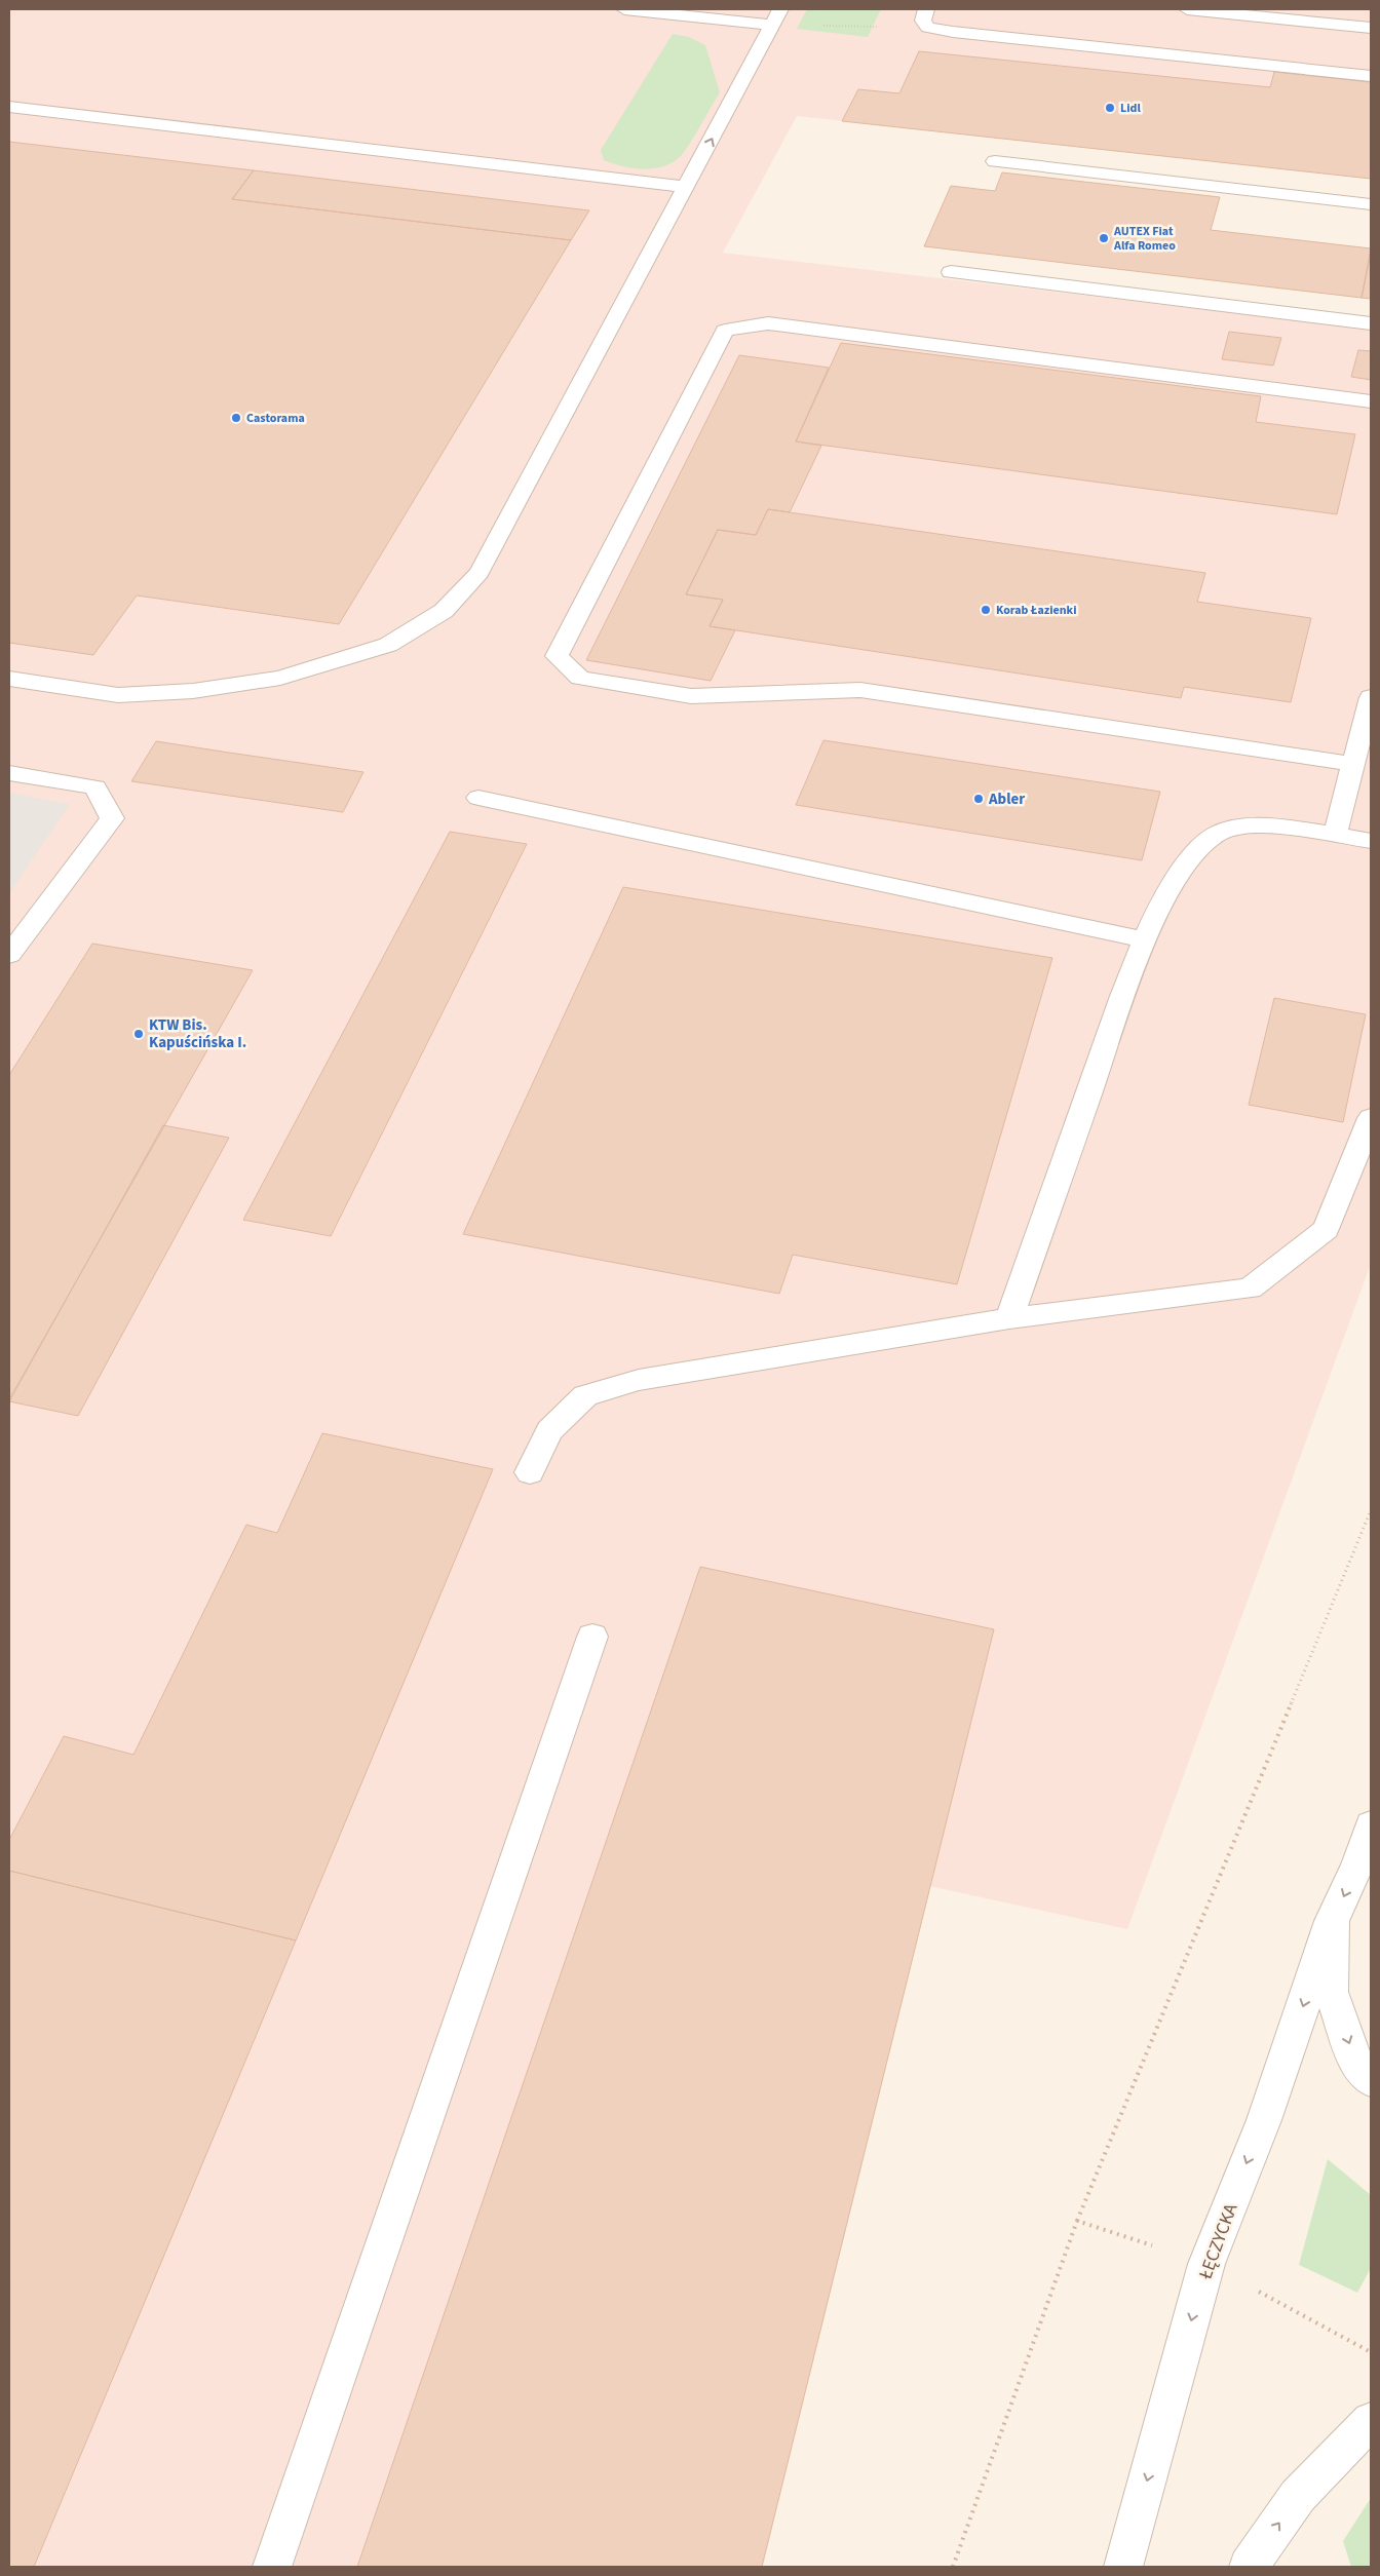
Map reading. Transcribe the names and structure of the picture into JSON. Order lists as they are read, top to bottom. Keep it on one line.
{"streets":{"street":["ŁĘCZYCKA"]},"one_way":["ŁĘCZYCKA"],"places":["Lidl","AUTEX Fiat Alfa Romeo","Castorama","Korab Łazienki","Abler","KTW Bis. Kapuścińska I."]}
